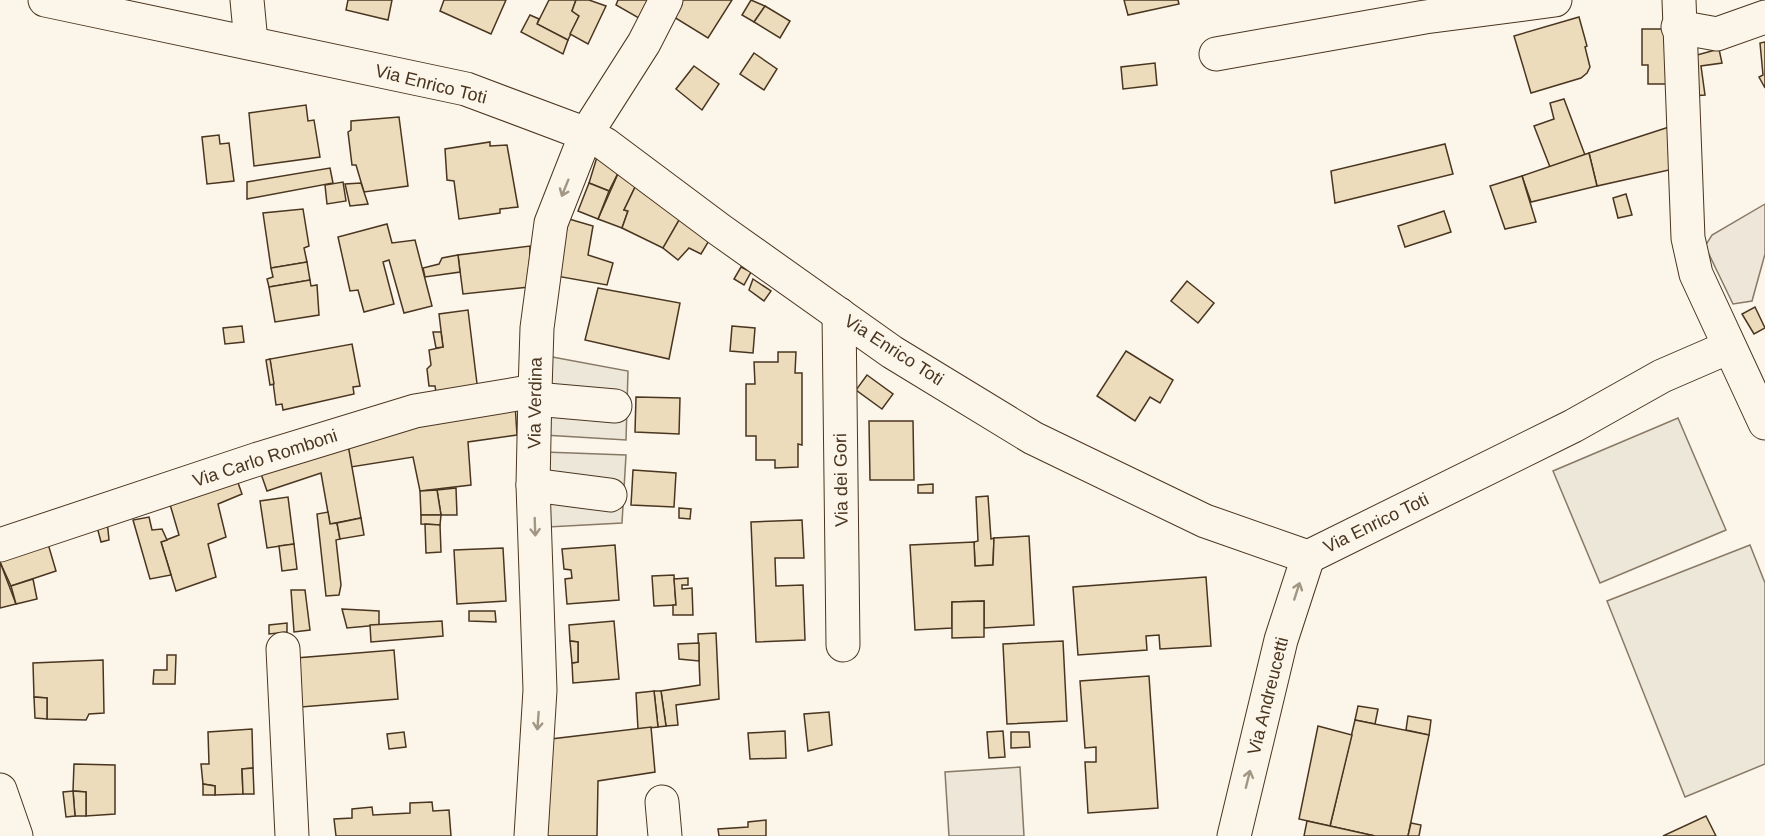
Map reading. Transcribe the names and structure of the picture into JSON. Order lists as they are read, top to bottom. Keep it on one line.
{"streets":{"street":["Via Enrico Toti","Via Verdina","Via Carlo Romboni","Via dei Gori","Via Andreucetti"]},"crossings":[["Via Enrico Toti","Via Verdina"],["Via Enrico Toti","Via dei Gori"],["Via Enrico Toti","Via Andreucetti"],["Via Verdina","Via Carlo Romboni"]],"one_way":["Via Andreucetti"]}
